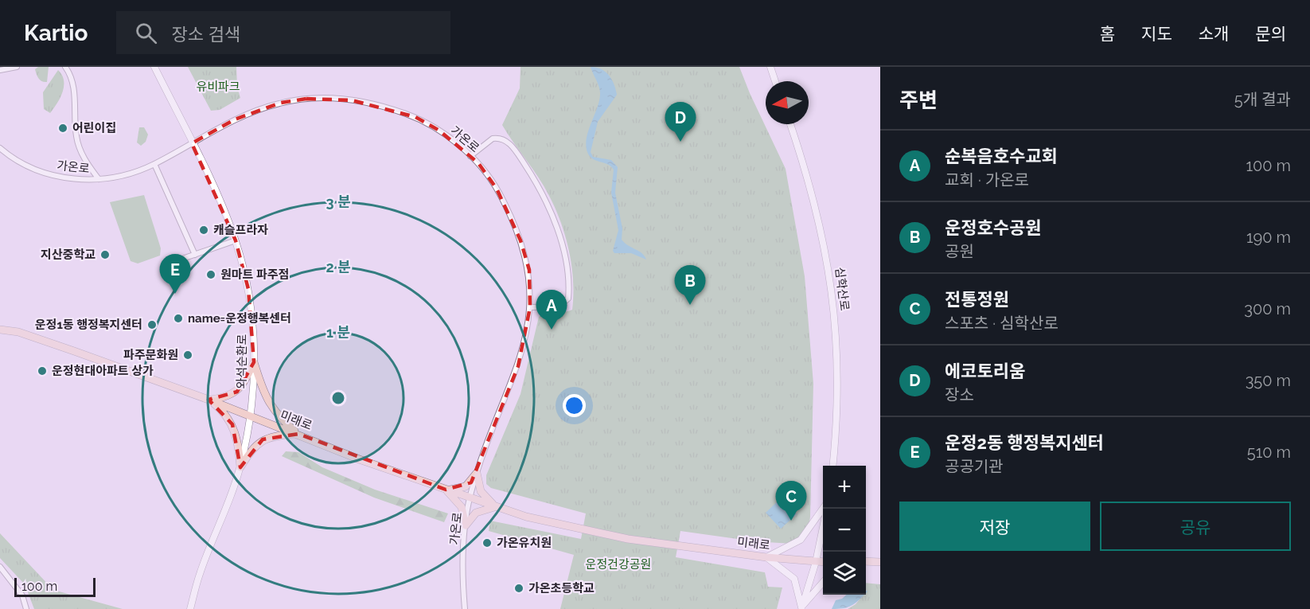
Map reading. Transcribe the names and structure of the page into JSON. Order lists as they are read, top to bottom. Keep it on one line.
{"streets":{"main road":["미래로"],"street":["가온로","심학산로","와석순환로"]},"crossings":[["가온로","와석순환로"],["가온로","미래로"],["와석순환로","미래로"]],"parks":["유비파크","운정건강공원"],"places":["어린이집","캐슬프라자","지산중학교","원마트 파주점","name=운정행복센터","운정1동 행정복지센터","파주문화원","운정현대아파트 상가","가온유치원","가온초등학교"],"scale_bar":"100 m","north":"left","page":{"header":"Kartio","search":"장소 검색","nav":["홈","지도","소개","문의"],"heading":["주변","5개 결과"],"pins":["D","E","B","A","C"],"list":[{"mark":"A","name":"순복음호수교회","note":"교회 · 가온로","value":"100 m"},{"mark":"B","name":"운정호수공원","note":"공원","value":"190 m"},{"mark":"C","name":"전통정원","note":"스포츠 · 심학산로","value":"300 m"},{"mark":"D","name":"에코토리움","note":"장소","value":"350 m"},{"mark":"E","name":"운정2동 행정복지센터","note":"공공기관","value":"510 m"}],"map_buttons":["+","−"],"buttons":["저장","공유"],"scale":"100 m"},"rings":["3 분","2 분","1 분"]}
